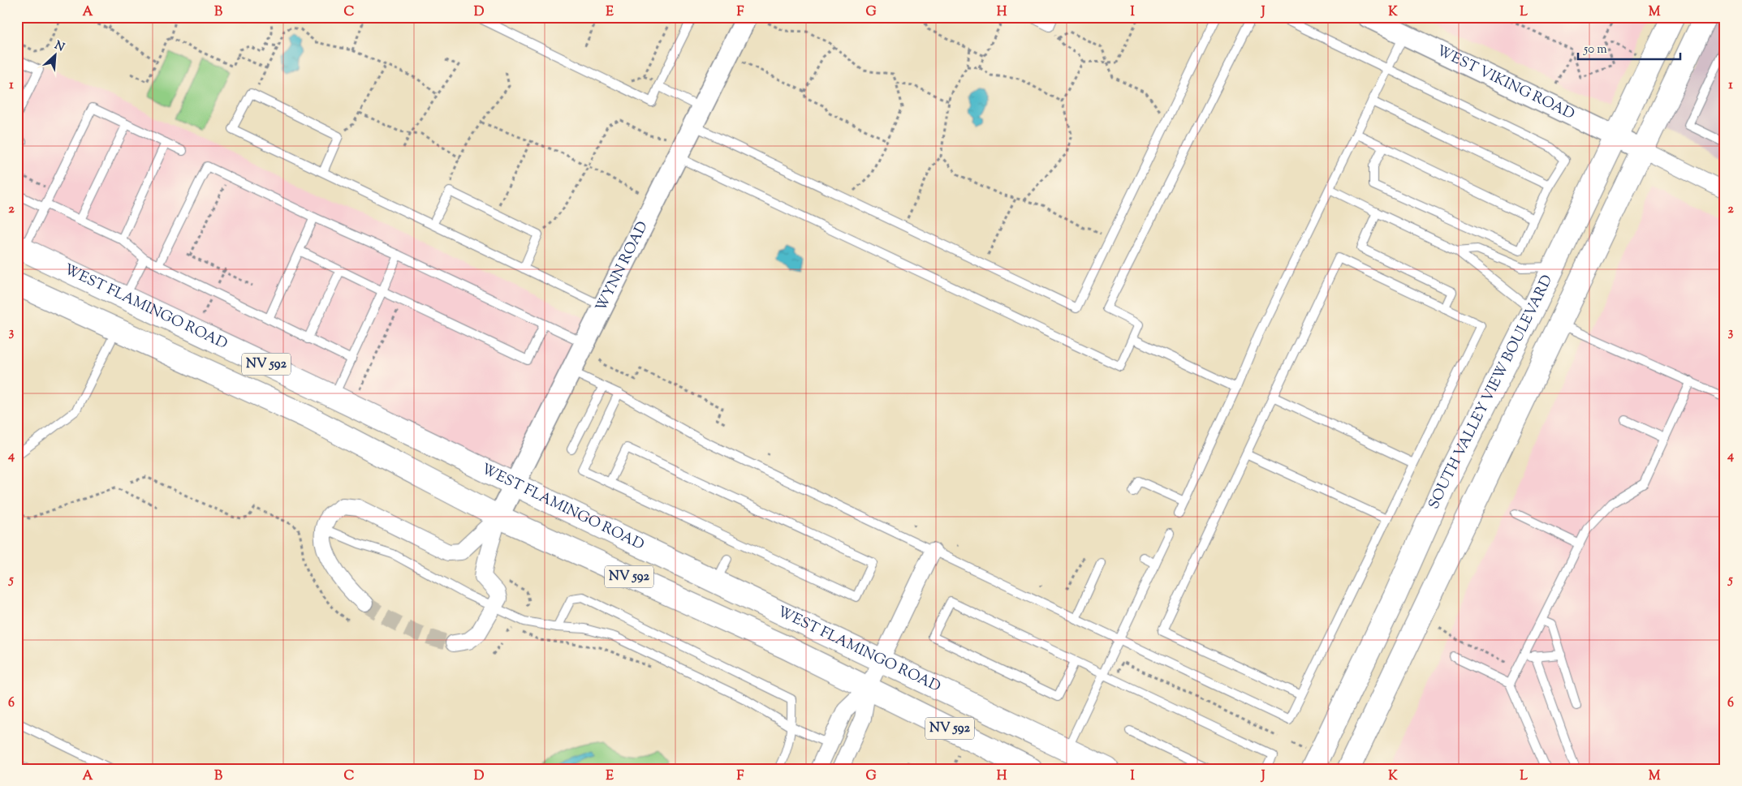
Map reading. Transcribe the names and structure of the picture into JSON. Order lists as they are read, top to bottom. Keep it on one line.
{"streets":{"main road":["WEST FLAMINGO ROAD","NV 592","SOUTH VALLEY VIEW BOULEVARD"],"street":["WEST VIKING ROAD","WYNN ROAD"]},"crossings":[["WEST VIKING ROAD","SOUTH VALLEY VIEW BOULEVARD"],["WYNN ROAD","WEST FLAMINGO ROAD"]],"scale_bar":"50 m","north":"top right","grid":{"columns":["A","B","C","D","E","F","G","H","I","J","K","L","M"],"rows":["1","2","3","4","5","6"]}}
